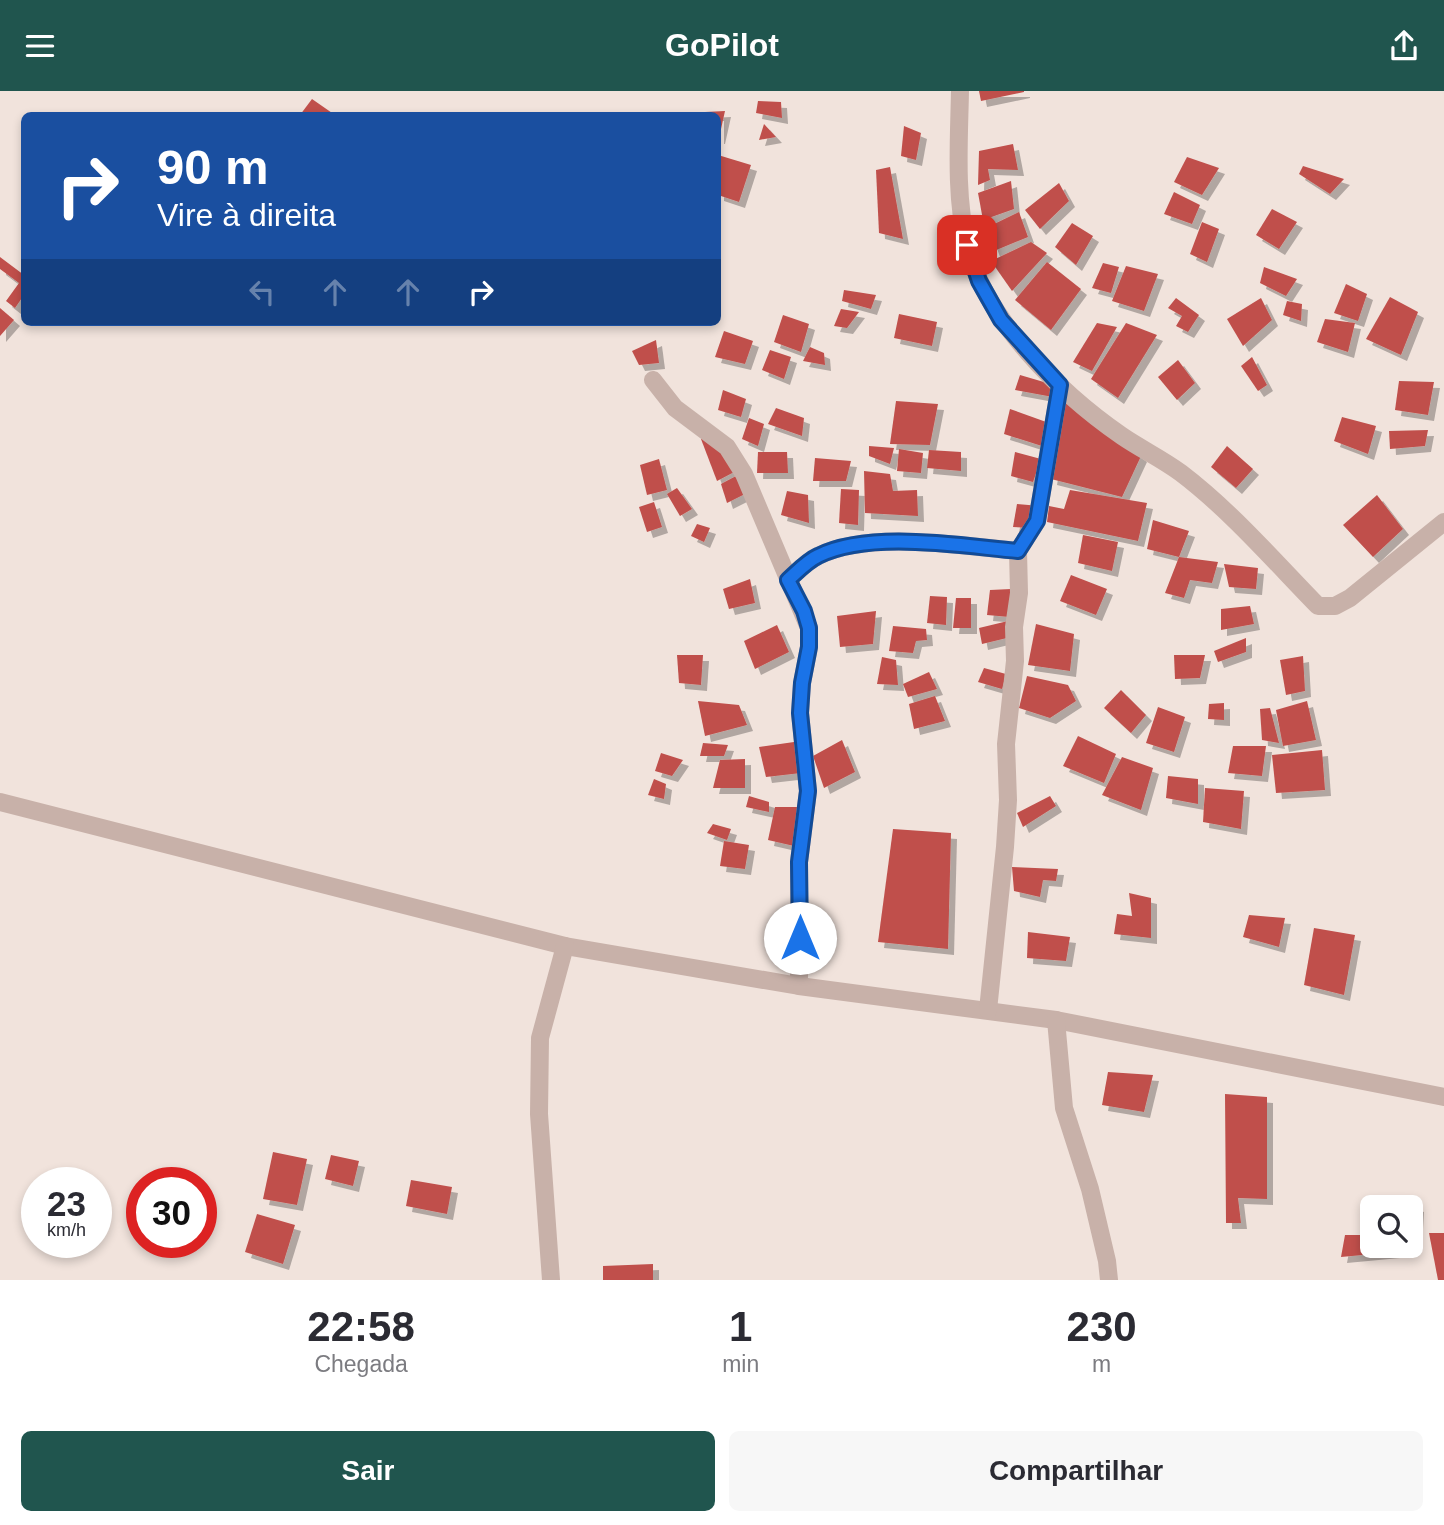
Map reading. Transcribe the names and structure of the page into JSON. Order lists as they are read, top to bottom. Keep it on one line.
{"page":{"header":"GoPilot","turn":["90 m","Vire à direita"],"speed":"23 km/h","limit":"30","eta":["22:58","Chegada","1","min","230","m"],"buttons":["Sair","Compartilhar"]}}
